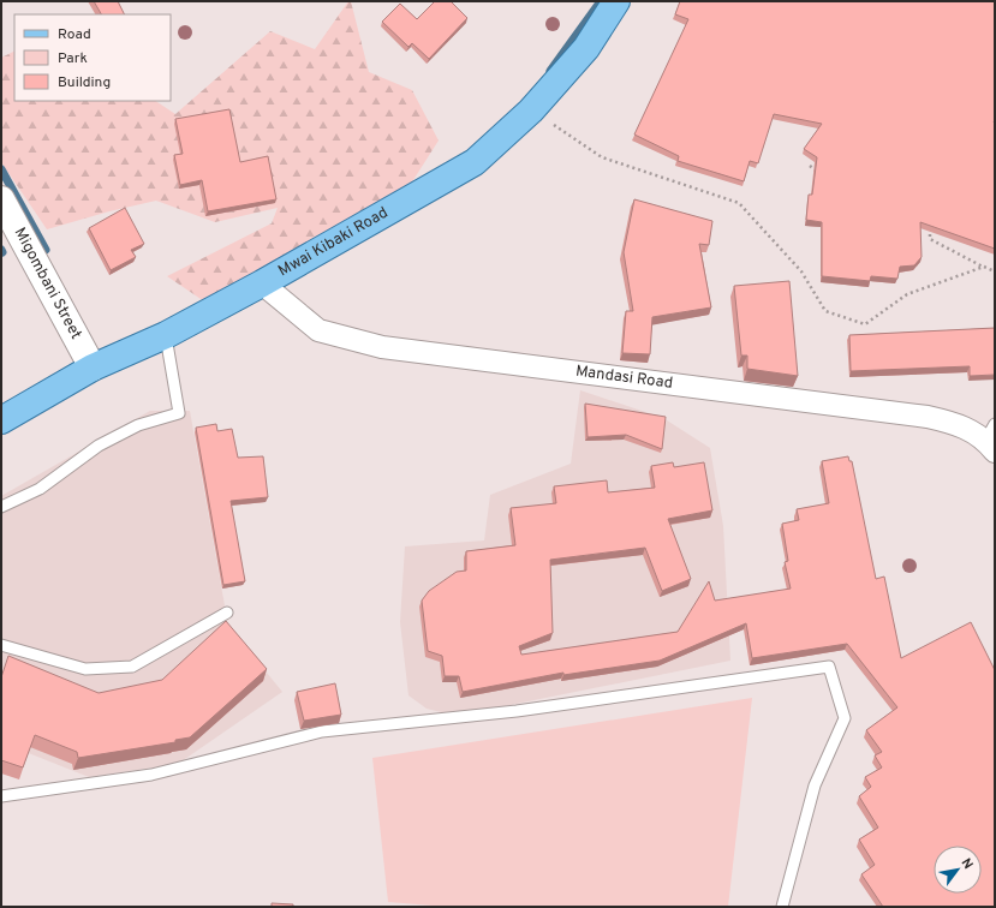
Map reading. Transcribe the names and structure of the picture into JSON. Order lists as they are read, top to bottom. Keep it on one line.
{"streets":{"main road":["Mwai Kibaki Road","Migombani Street"],"street":["Mandasi Road"]},"crossings":[["Mwai Kibaki Road","Migombani Street"],["Mwai Kibaki Road","Mandasi Road"]],"legend":["Road","Park","Building"],"north":"top right"}
